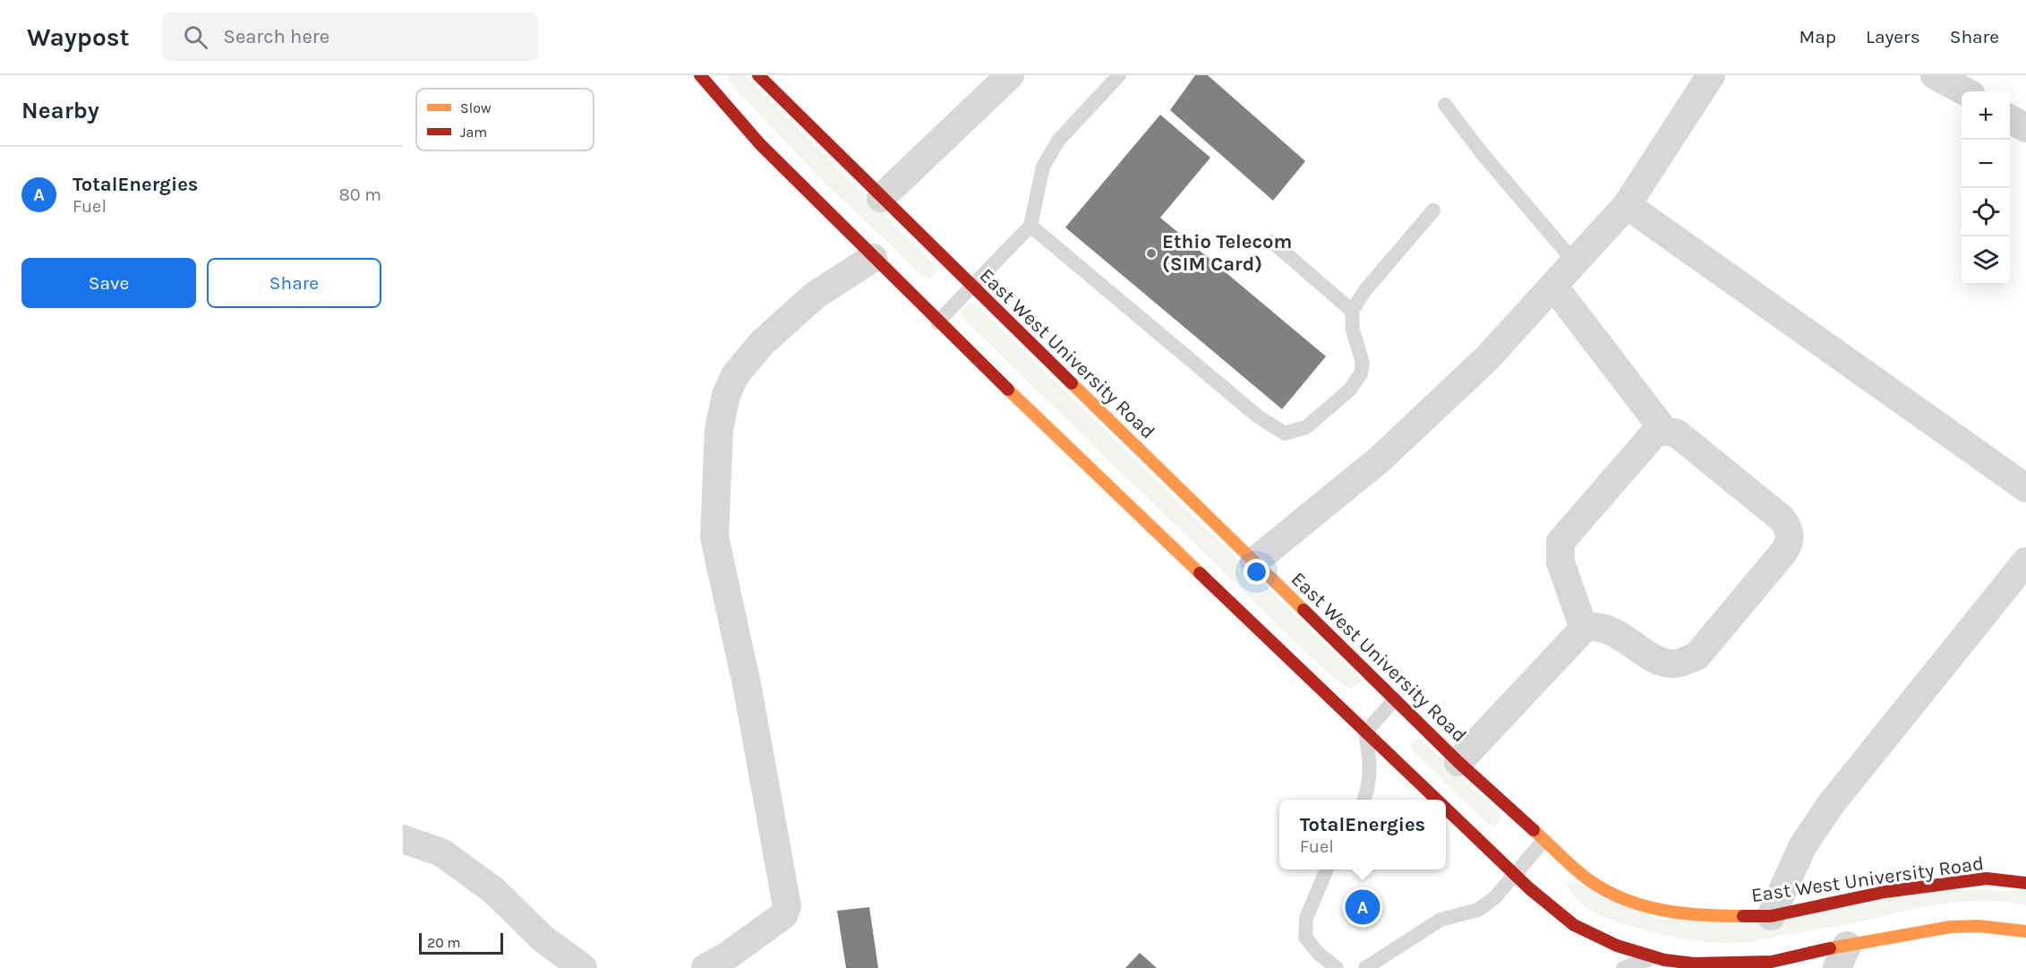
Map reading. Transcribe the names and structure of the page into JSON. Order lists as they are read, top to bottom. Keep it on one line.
{"streets":{"main road":["East West University Road"]},"places":["Ethio Telecom (SIM Card)"],"legend":["Slow","Jam"],"scale_bar":"20 m","page":{"header":"Waypost","search":"Search here","nav":["Map","Layers","Share"],"heading":"Nearby","map_buttons":["+","−"],"list":[{"mark":"A","name":"TotalEnergies","note":"Fuel","value":"80 m"}],"buttons":["Save","Share"],"popup":["TotalEnergies","Fuel"],"pins":"A","scale":"20 m"}}
